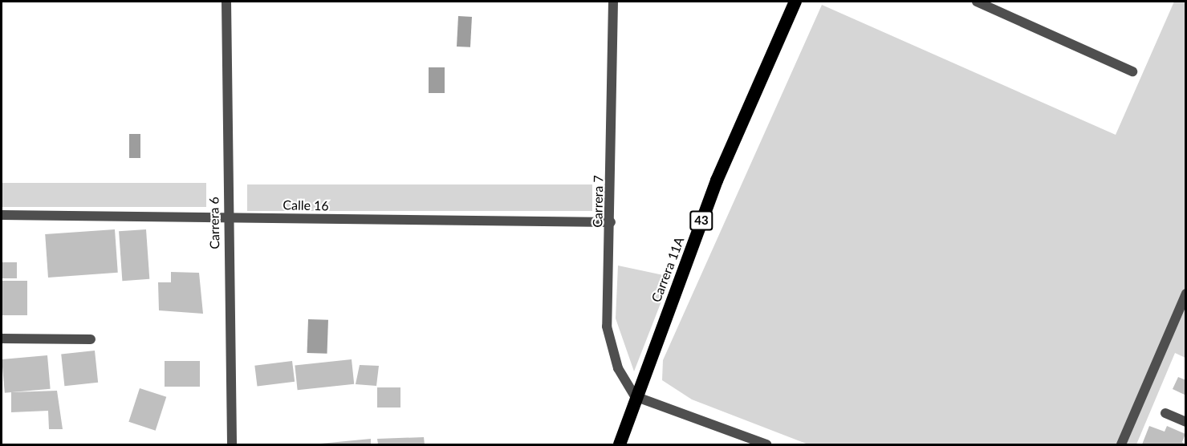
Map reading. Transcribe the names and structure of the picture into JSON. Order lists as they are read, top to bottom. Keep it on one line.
{"streets":{"highway":["43","Carrera 11A"],"street":["Carrera 7","Calle 16","Carrera 6"]},"crossings":[["Carrera 7","Calle 16"],["Carrera 7","Carrera 11A"],["Calle 16","Carrera 6"]]}
